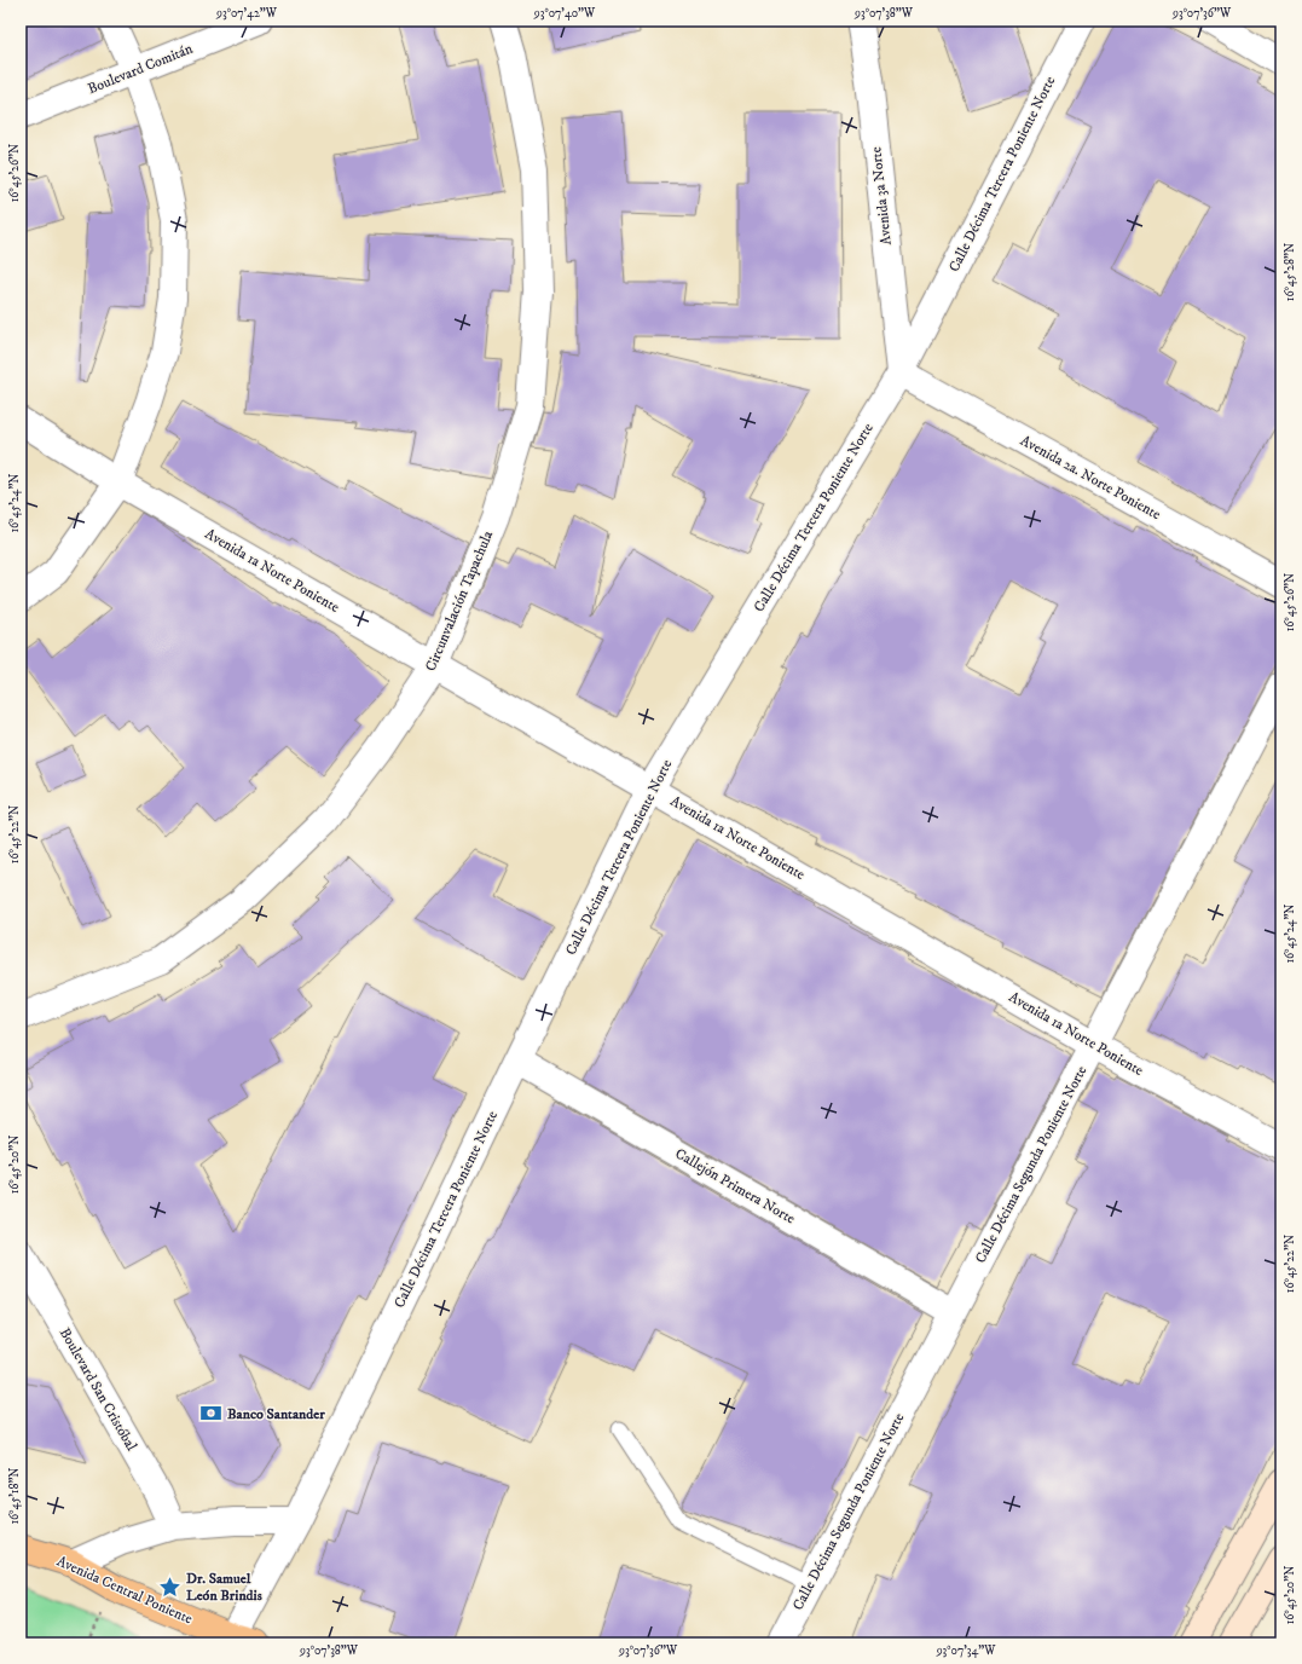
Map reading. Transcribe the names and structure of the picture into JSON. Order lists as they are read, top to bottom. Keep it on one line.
{"streets":{"main road":["Avenida Central Poniente"],"street":["Boulevard Comitán","Calle Décima Tercera Poniente Norte","Avenida 3a Norte","Avenida 2a. Norte Poniente","Avenida 1a Norte Poniente","Circunvalación Tapachula","Calle Décima Segunda Poniente Norte","Callejón Primera Norte","Boulevard San Cristóbal"]},"crossings":[["Calle Décima Tercera Poniente Norte","Avenida 3a Norte"],["Calle Décima Tercera Poniente Norte","Avenida 2a. Norte Poniente"],["Calle Décima Tercera Poniente Norte","Avenida 1a Norte Poniente"],["Calle Décima Tercera Poniente Norte","Callejón Primera Norte"],["Calle Décima Tercera Poniente Norte","Avenida Central Poniente"],["Avenida 3a Norte","Avenida 2a. Norte Poniente"],["Avenida 1a Norte Poniente","Circunvalación Tapachula"],["Avenida 1a Norte Poniente","Calle Décima Segunda Poniente Norte"],["Calle Décima Segunda Poniente Norte","Callejón Primera Norte"]],"places":{"bank":["Banco Santander"],"place":["Dr. Samuel León Brindis"]},"coordinates":["93°07'42\"W","93°07'40\"W","93°07'38\"W","93°07'36\"W","16°45'26\"N","16°45'28\"N","16°45'24\"N","16°45'22\"N","16°45'20\"N","16°45'18\"N","93°07'34\"W"]}
